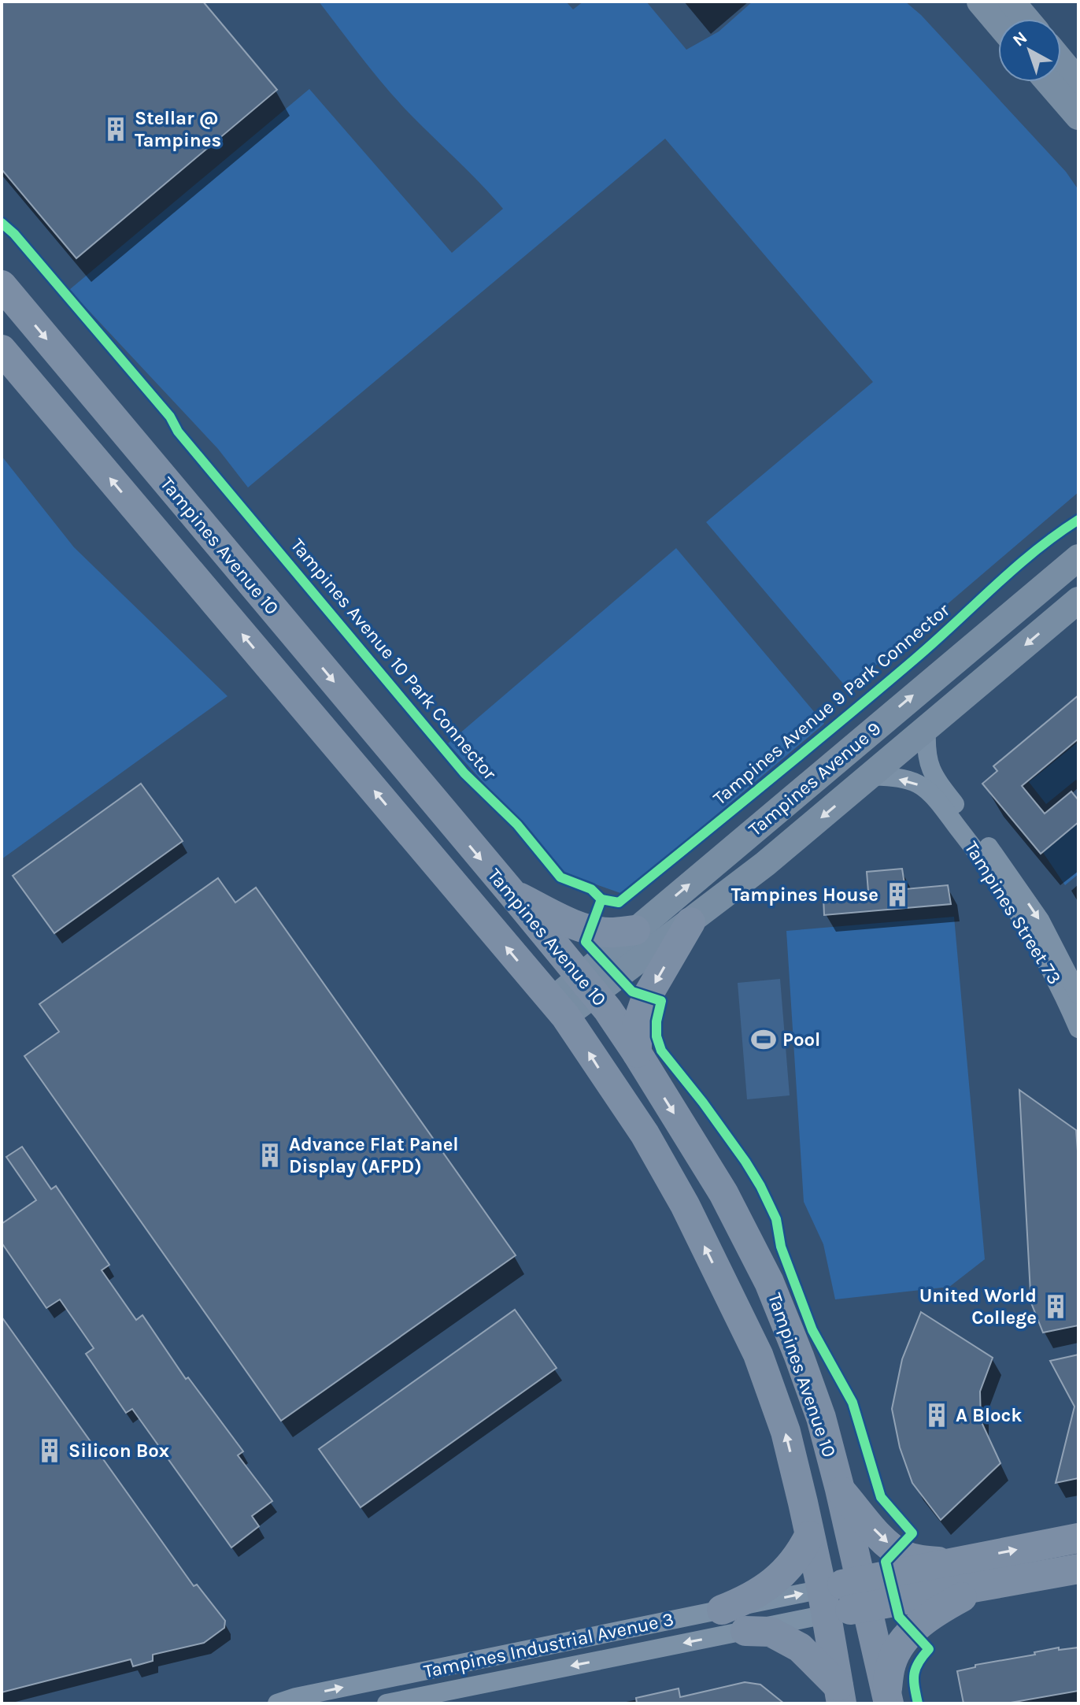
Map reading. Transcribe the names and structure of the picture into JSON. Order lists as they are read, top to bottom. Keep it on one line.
{"streets":{"main road":["Tampines Avenue 10","Tampines Avenue 9"],"street":["Tampines Street 73","Tampines Industrial Avenue 3"],"cycle path":["Tampines Avenue 10 Park Connector","Tampines Avenue 9 Park Connector"]},"crossings":[["Tampines Avenue 10","Tampines Avenue 9"],["Tampines Avenue 10","Tampines Industrial Avenue 3"],["Tampines Avenue 9","Tampines Street 73"]],"places":{"building":["Stellar @ Tampines","Tampines House","Advance Flat Panel Display (AFPD)","United World College","A Block","Silicon Box"],"sports":["Pool"]},"north":"top left"}
